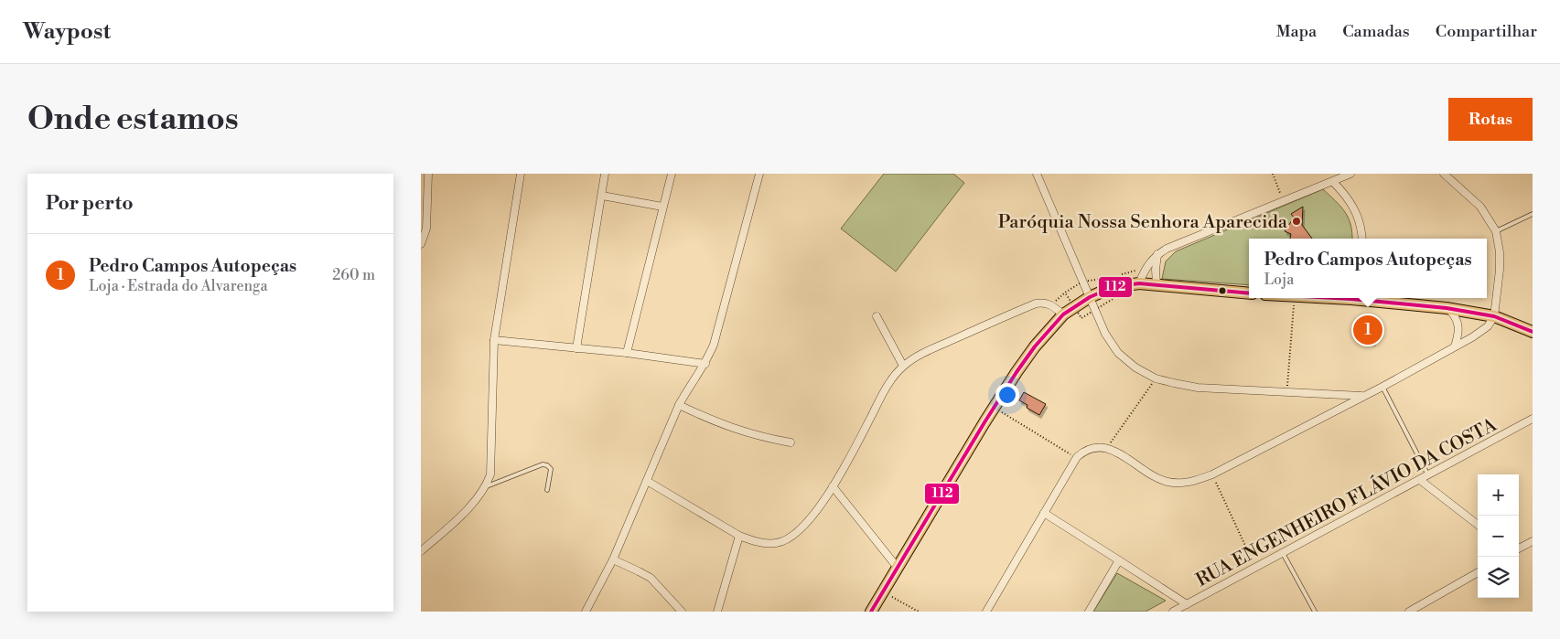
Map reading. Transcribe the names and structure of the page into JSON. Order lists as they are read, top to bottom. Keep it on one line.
{"streets":{"street":["RUA ENGENHEIRO FLÁVIO DA COSTA"]},"places":["Paróquia Nossa Senhora Aparecida"],"lines":["transit line 112"],"page":{"header":"Waypost","nav":["Mapa","Camadas","Compartilhar"],"buttons":"Rotas","title":"Onde estamos","heading":"Por perto","list":[{"mark":"1","name":"Pedro Campos Autopeças","note":"Loja · Estrada do Alvarenga","value":"260 m"}],"popup":["Pedro Campos Autopeças","Loja"],"pins":"1","map_buttons":["+","−"]}}
